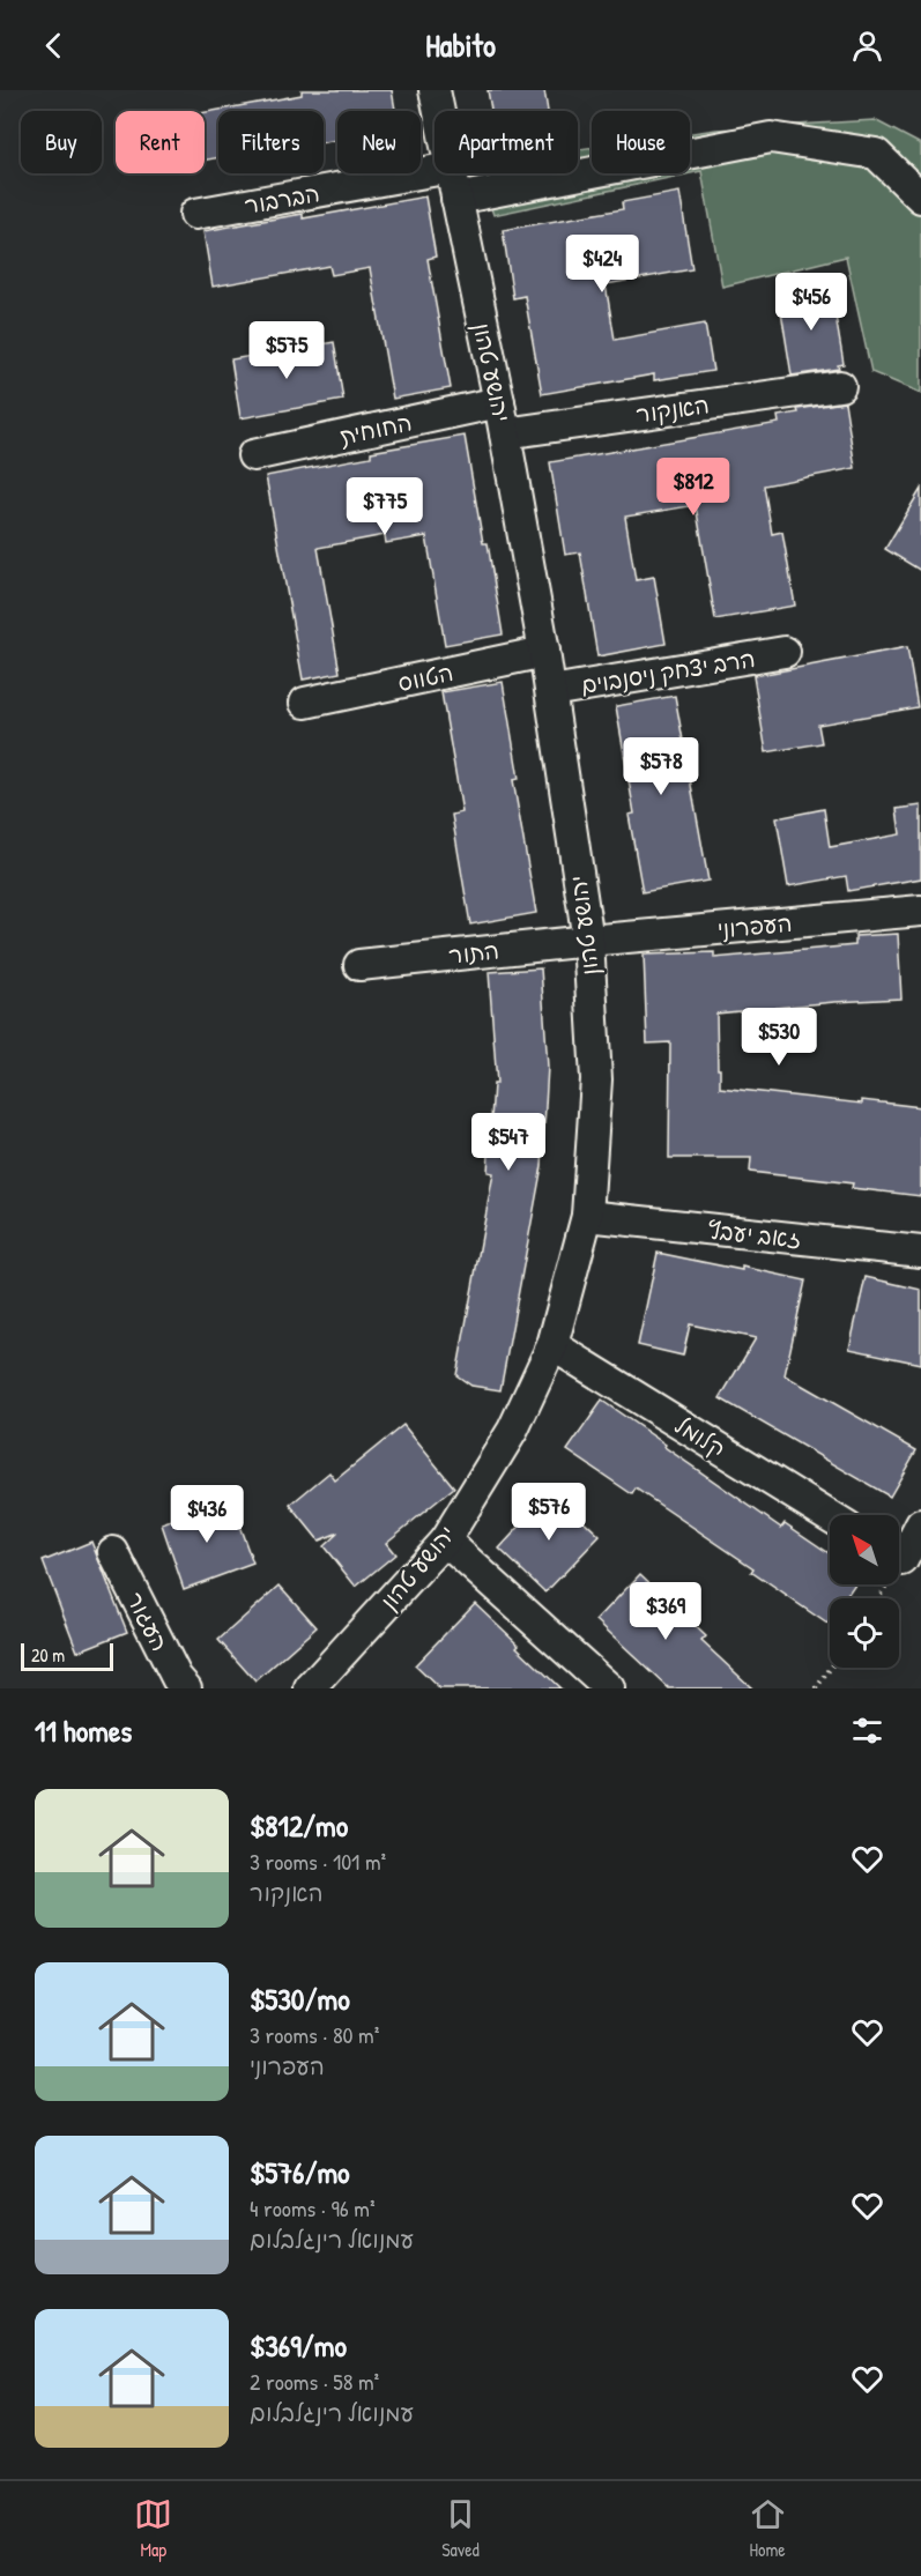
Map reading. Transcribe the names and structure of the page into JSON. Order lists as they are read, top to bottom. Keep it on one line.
{"streets":{"street":["הברבור","יהושע טהון","האנקור","החוחית","הרב יצחק ניסנבוים","הטווס","העפרוני","התור","זאב יעבץ","קלומל","העגור"]},"crossings":[["יהושע טהון","האנקור"],["יהושע טהון","החוחית"],["יהושע טהון","הרב יצחק ניסנבוים"],["יהושע טהון","הטווס"],["יהושע טהון","העפרוני"],["יהושע טהון","התור"],["יהושע טהון","זאב יעבץ"],["יהושע טהון","קלומל"],["העפרוני","התור"]],"scale_bar":"20 m","north":"top left","page":{"header":"Habito","chip":["Buy","Rent","Filters","New","Apartment","House"],"price":["$424","$456","$575","$812","$775","$578","$530","$547","$576","$436","$369"],"scale":"20 m","heading":"11 homes","list":[{"name":"$812/mo","note":"3 rooms · 101 m² · האנקור"},{"name":"$530/mo","note":"3 rooms · 80 m² · העפרוני"},{"name":"$576/mo","note":"4 rooms · 96 m² · עמנואל רינגלבלום"},{"name":"$369/mo","note":"2 rooms · 58 m² · עמנואל רינגלבלום"}],"tabs":["Map","Saved","Home"]}}
